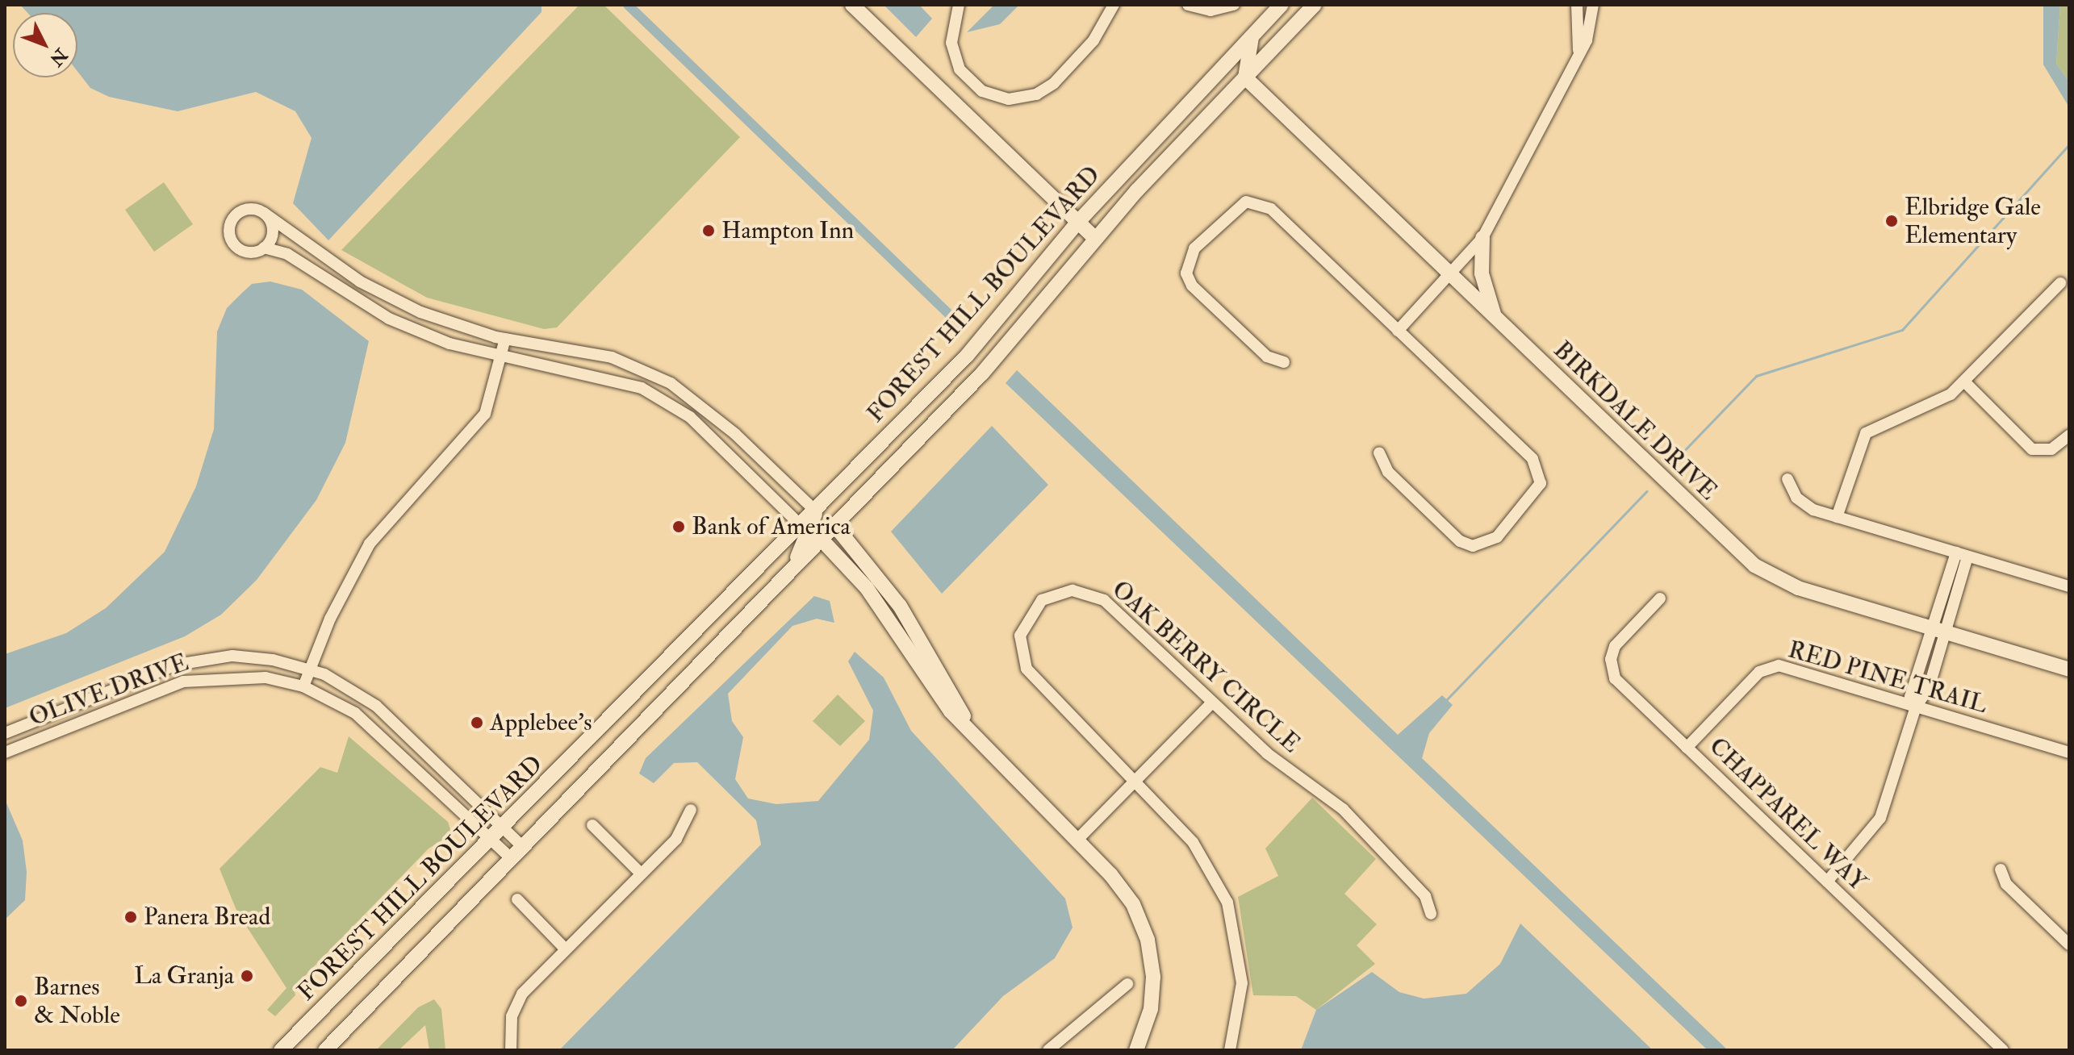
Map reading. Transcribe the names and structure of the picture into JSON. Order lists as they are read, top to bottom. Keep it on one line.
{"streets":{"main road":["FOREST HILL BOULEVARD","BIRKDALE DRIVE"],"street":["OAK BERRY CIRCLE","RED PINE TRAIL","OLIVE DRIVE","CHAPPAREL WAY"]},"crossings":[["FOREST HILL BOULEVARD","BIRKDALE DRIVE"],["FOREST HILL BOULEVARD","OLIVE DRIVE"],["RED PINE TRAIL","CHAPPAREL WAY"]],"places":["Elbridge Gale Elementary","Hampton Inn","Bank of America","Applebee's","Panera Bread","La Granja","Barnes & Noble"],"north":"bottom right"}
